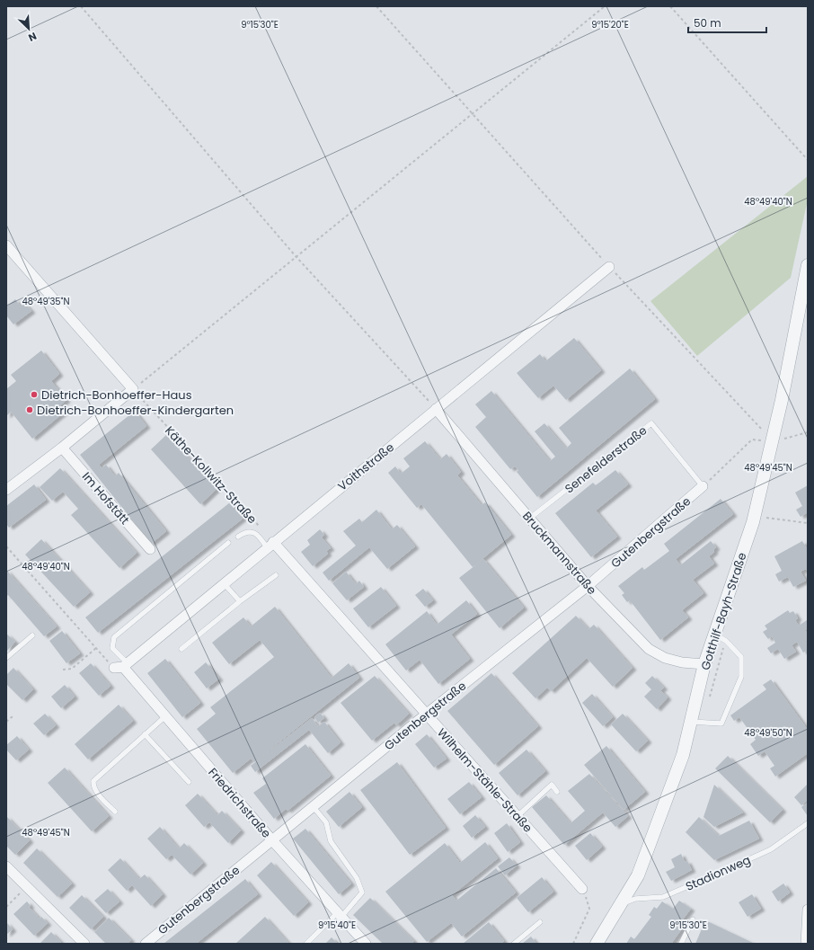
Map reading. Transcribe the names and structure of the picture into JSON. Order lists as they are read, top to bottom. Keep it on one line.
{"streets":{"street":["Voithstraße","Im Hofstätt","Gutenbergstraße","Bruckmannstraße","Gotthilf-Bayh-Straße","Wilhelm-Stähle-Straße","Friedrichstraße"],"lane":["Senefelderstraße","Stadionweg"],"path":["Käthe-Kollwitz-Straße"]},"crossings":[["Senefelderstraße","Gutenbergstraße"],["Senefelderstraße","Bruckmannstraße"],["Voithstraße","Käthe-Kollwitz-Straße"],["Voithstraße","Bruckmannstraße"],["Voithstraße","Wilhelm-Stähle-Straße"],["Voithstraße","Friedrichstraße"],["Käthe-Kollwitz-Straße","Wilhelm-Stähle-Straße"],["Gutenbergstraße","Bruckmannstraße"],["Gutenbergstraße","Wilhelm-Stähle-Straße"],["Gutenbergstraße","Friedrichstraße"],["Bruckmannstraße","Gotthilf-Bayh-Straße"],["Gotthilf-Bayh-Straße","Stadionweg"]],"places":["Dietrich-Bonhoeffer-Haus","Dietrich-Bonhoeffer-Kindergarten"],"scale_bar":"50 m","north":"bottom right","coordinates":["9°15'30\"E","9°15'20\"E","48°49'40\"N","48°49'35\"N","48°49'45\"N","48°49'50\"N","9°15'40\"E"]}
